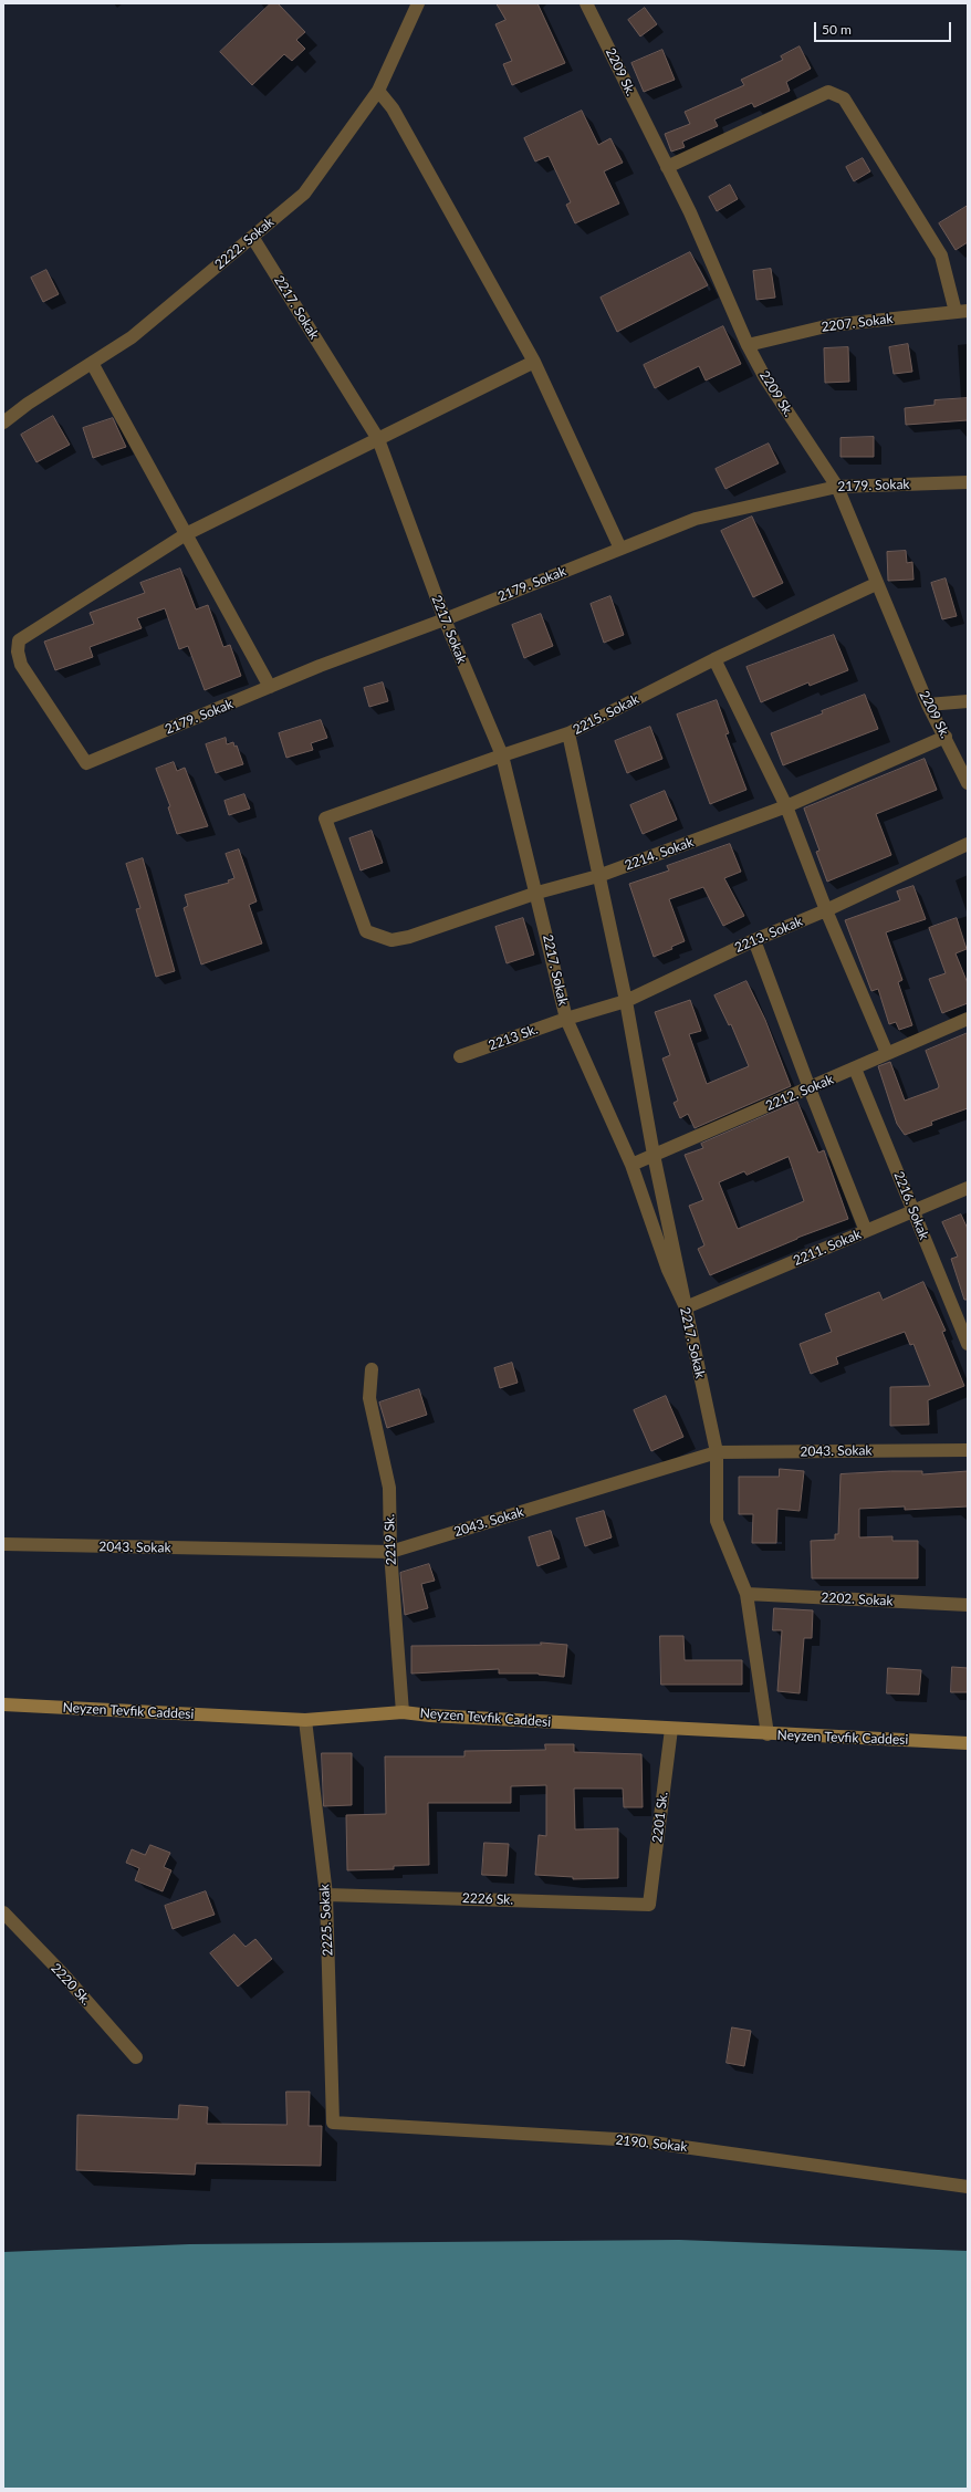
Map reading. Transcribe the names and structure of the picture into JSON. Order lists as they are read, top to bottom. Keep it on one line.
{"streets":{"street":["2209 Sk.","2222. Sokak","2217. Sokak","2207. Sokak","2179. Sokak","2215. Sokak","2214. Sokak","2213. Sokak","2213 Sk.","2212. Sokak","2216. Sokak","2211. Sokak","2043. Sokak","2219 Sk.","2202. Sokak","Neyzen Tevfik Caddesi","2201 Sk.","2226 Sk.","2225. Sokak","2220 Sk.","2190. Sokak"]},"crossings":[["2209 Sk.","2207. Sokak"],["2209 Sk.","2179. Sokak"],["2209 Sk.","2215. Sokak"],["2209 Sk.","2214. Sokak"],["2222. Sokak","2217. Sokak"],["2217. Sokak","2179. Sokak"],["2217. Sokak","2215. Sokak"],["2217. Sokak","2214. Sokak"],["2217. Sokak","2213. Sokak"],["2217. Sokak","2213 Sk."],["2217. Sokak","2212. Sokak"],["2217. Sokak","2211. Sokak"],["2217. Sokak","2043. Sokak"],["2217. Sokak","2202. Sokak"],["2217. Sokak","Neyzen Tevfik Caddesi"],["2215. Sokak","2214. Sokak"],["2213. Sokak","2213 Sk."],["2212. Sokak","2216. Sokak"],["2216. Sokak","2211. Sokak"],["2043. Sokak","2219 Sk."],["2219 Sk.","Neyzen Tevfik Caddesi"],["Neyzen Tevfik Caddesi","2201 Sk."],["Neyzen Tevfik Caddesi","2225. Sokak"],["2201 Sk.","2226 Sk."],["2226 Sk.","2225. Sokak"],["2225. Sokak","2190. Sokak"]],"scale_bar":"50 m"}
